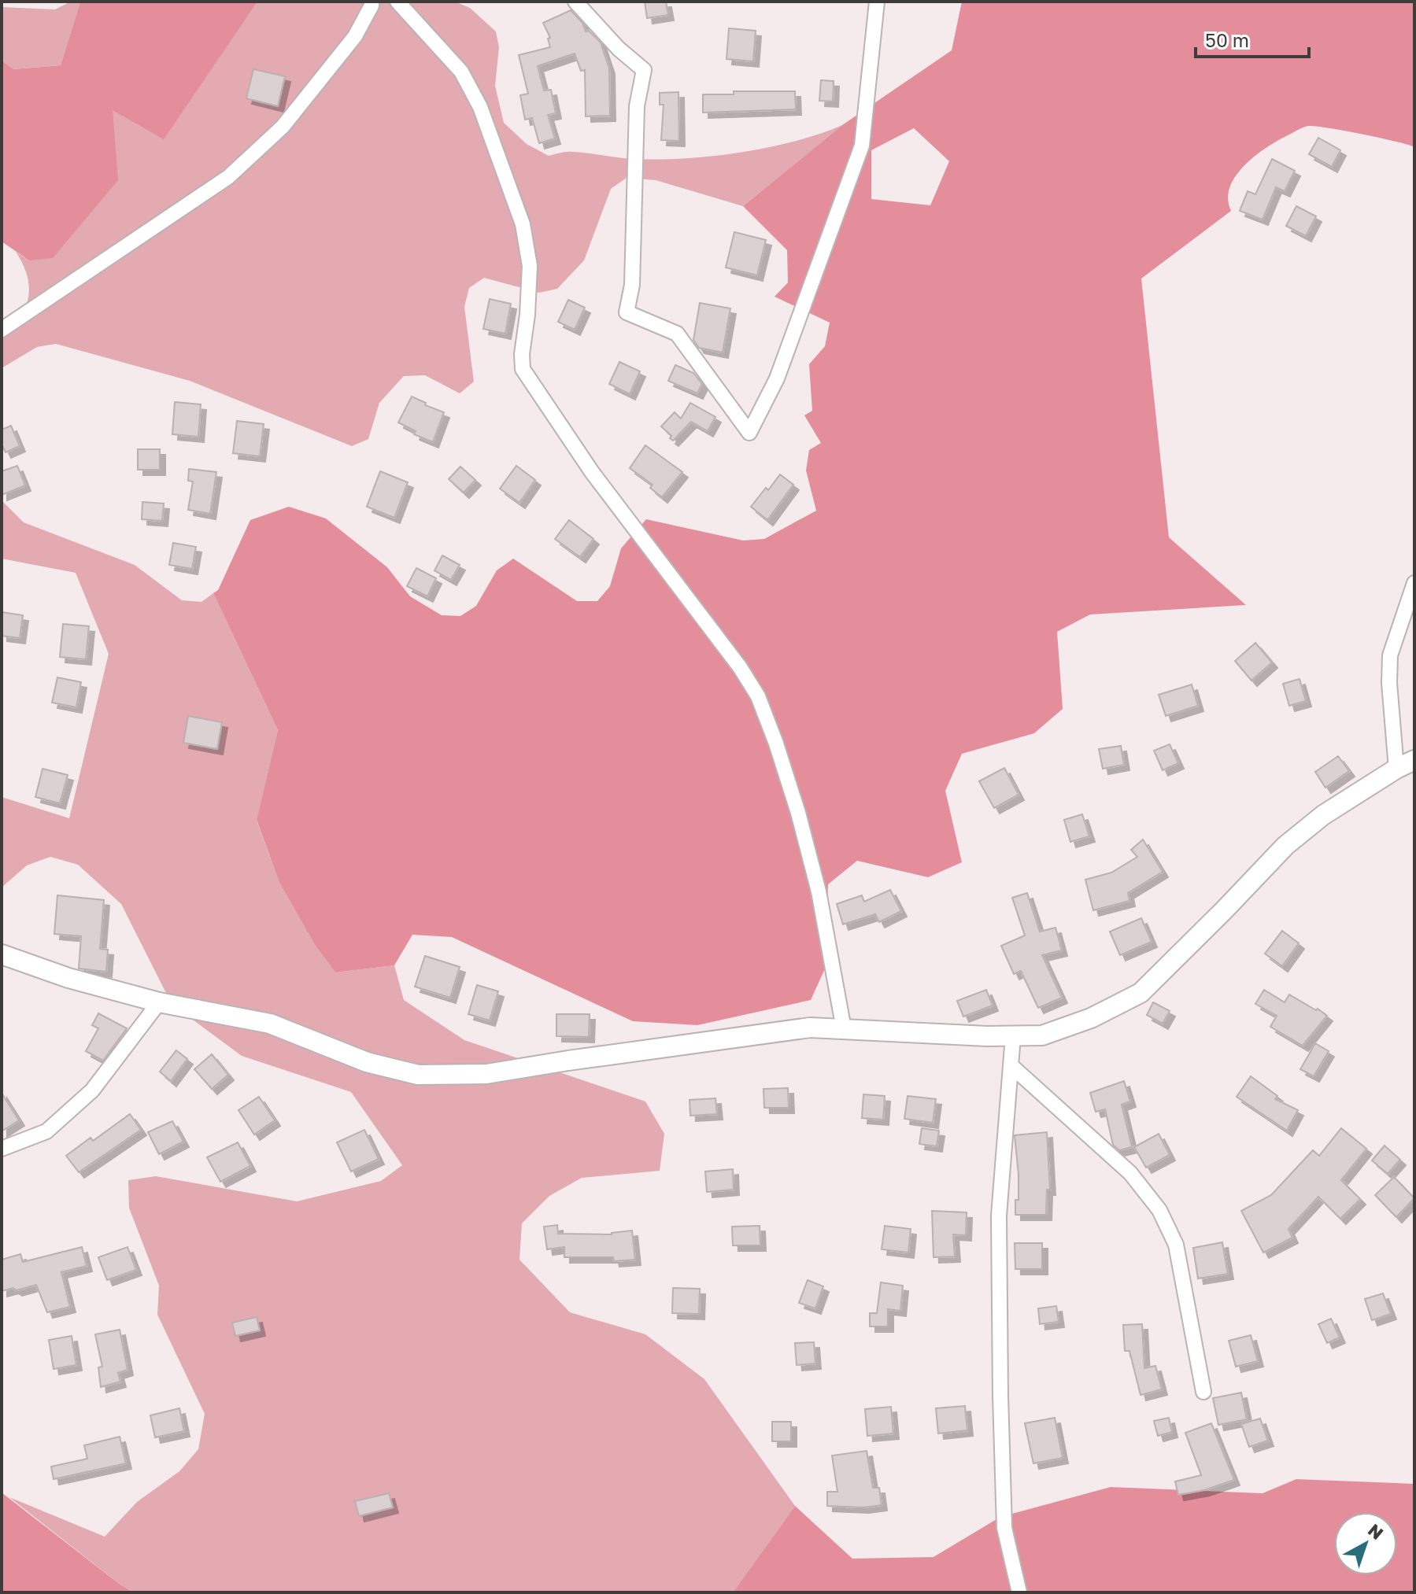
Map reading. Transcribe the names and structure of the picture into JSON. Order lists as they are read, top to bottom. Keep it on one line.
{"scale_bar":"50 m","north":"top right"}
